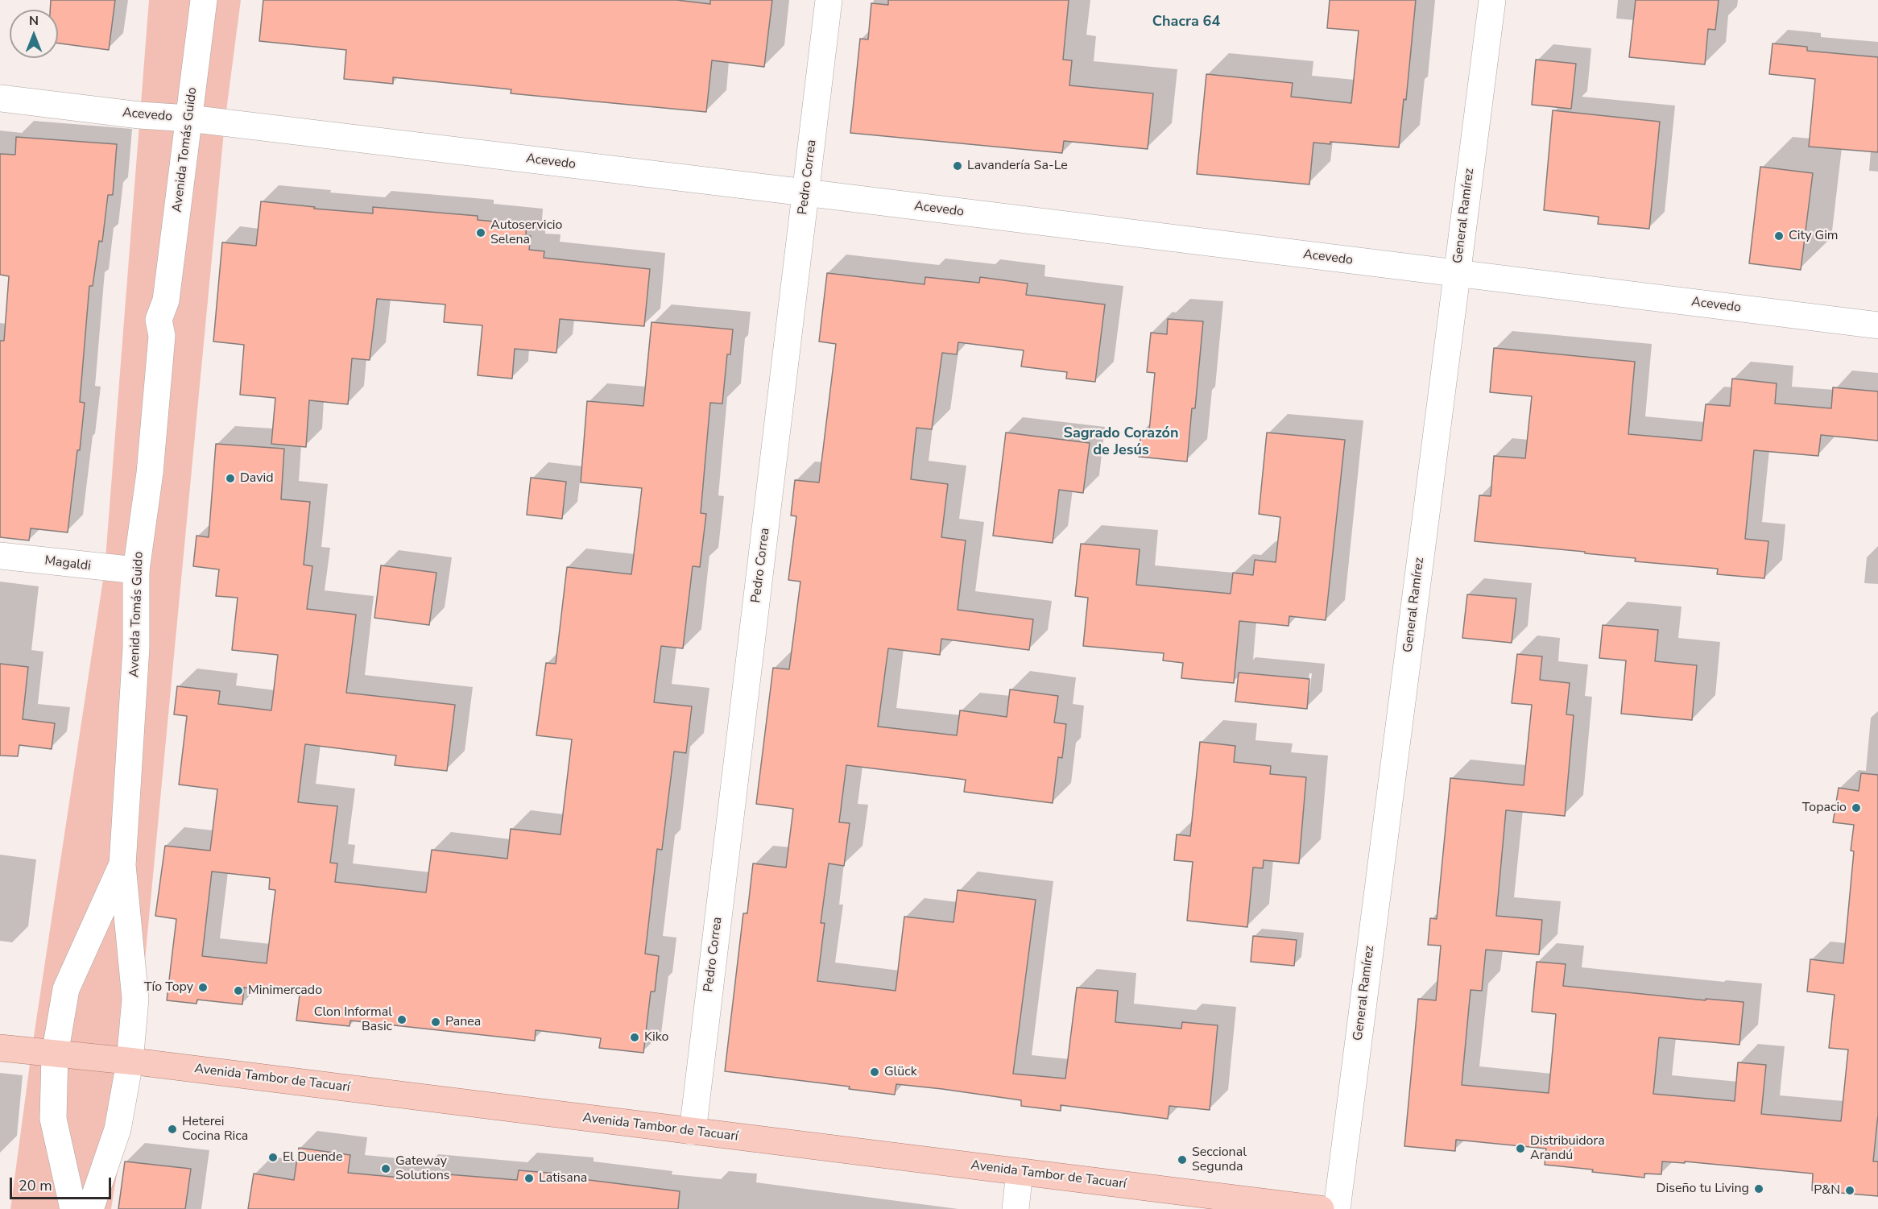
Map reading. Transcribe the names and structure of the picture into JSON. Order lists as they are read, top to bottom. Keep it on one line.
{"streets":{"main road":["Avenida Tambor de Tacuarí"],"street":["Acevedo","Avenida Tomás Guido","Pedro Correa","General Ramírez","Magaldi"]},"crossings":[["Acevedo","Avenida Tomás Guido"],["Acevedo","Pedro Correa"],["Acevedo","General Ramírez"],["Avenida Tomás Guido","Magaldi"],["Avenida Tomás Guido","Avenida Tambor de Tacuarí"],["Pedro Correa","Avenida Tambor de Tacuarí"]],"districts":["Chacra 64","Sagrado Corazón de Jesús"],"places":["Lavandería Sa-Le","Autoservicio Selena","City Gim","David","Topacio","Tío Topy","Minimercado","Clon Informal Basic","Panea","Kiko","Glück","Heterei Cocina Rica","Distribuidora Arandú","El Duende","Seccional Segunda","Gateway Solutions","Latisana","Diseño tu Living","P&N"],"scale_bar":"20 m","north":"top"}
